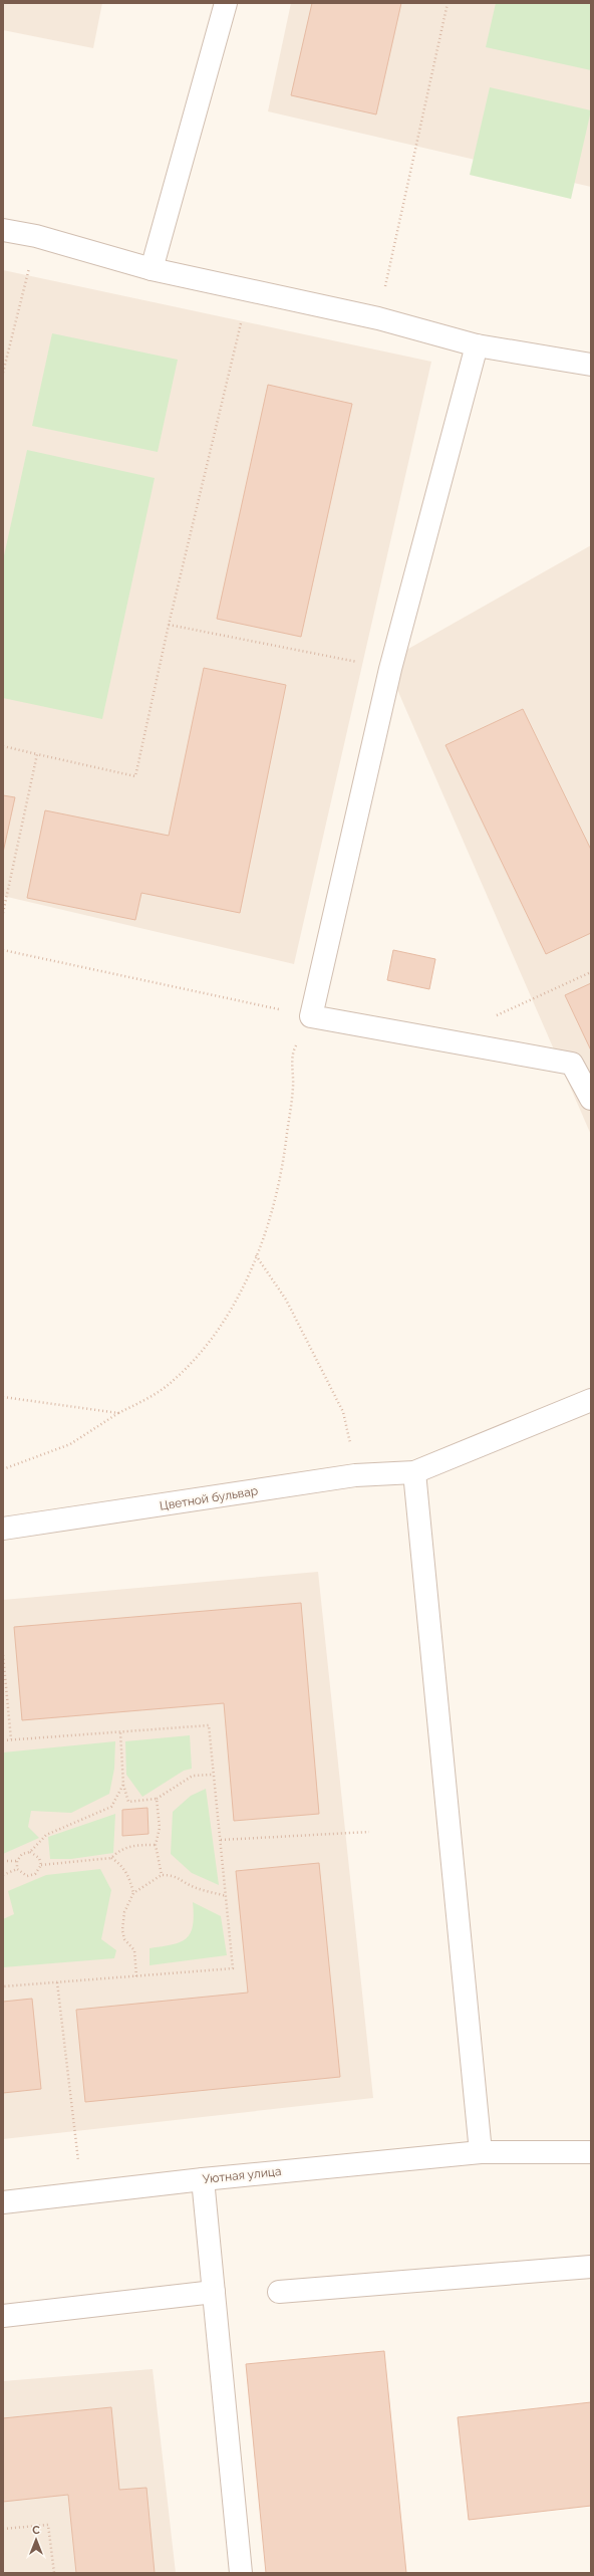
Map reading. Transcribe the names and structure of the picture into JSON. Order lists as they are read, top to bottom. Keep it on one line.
{"streets":{"street":["Цветной бульвар","Уютная улица"]},"north":"top"}
